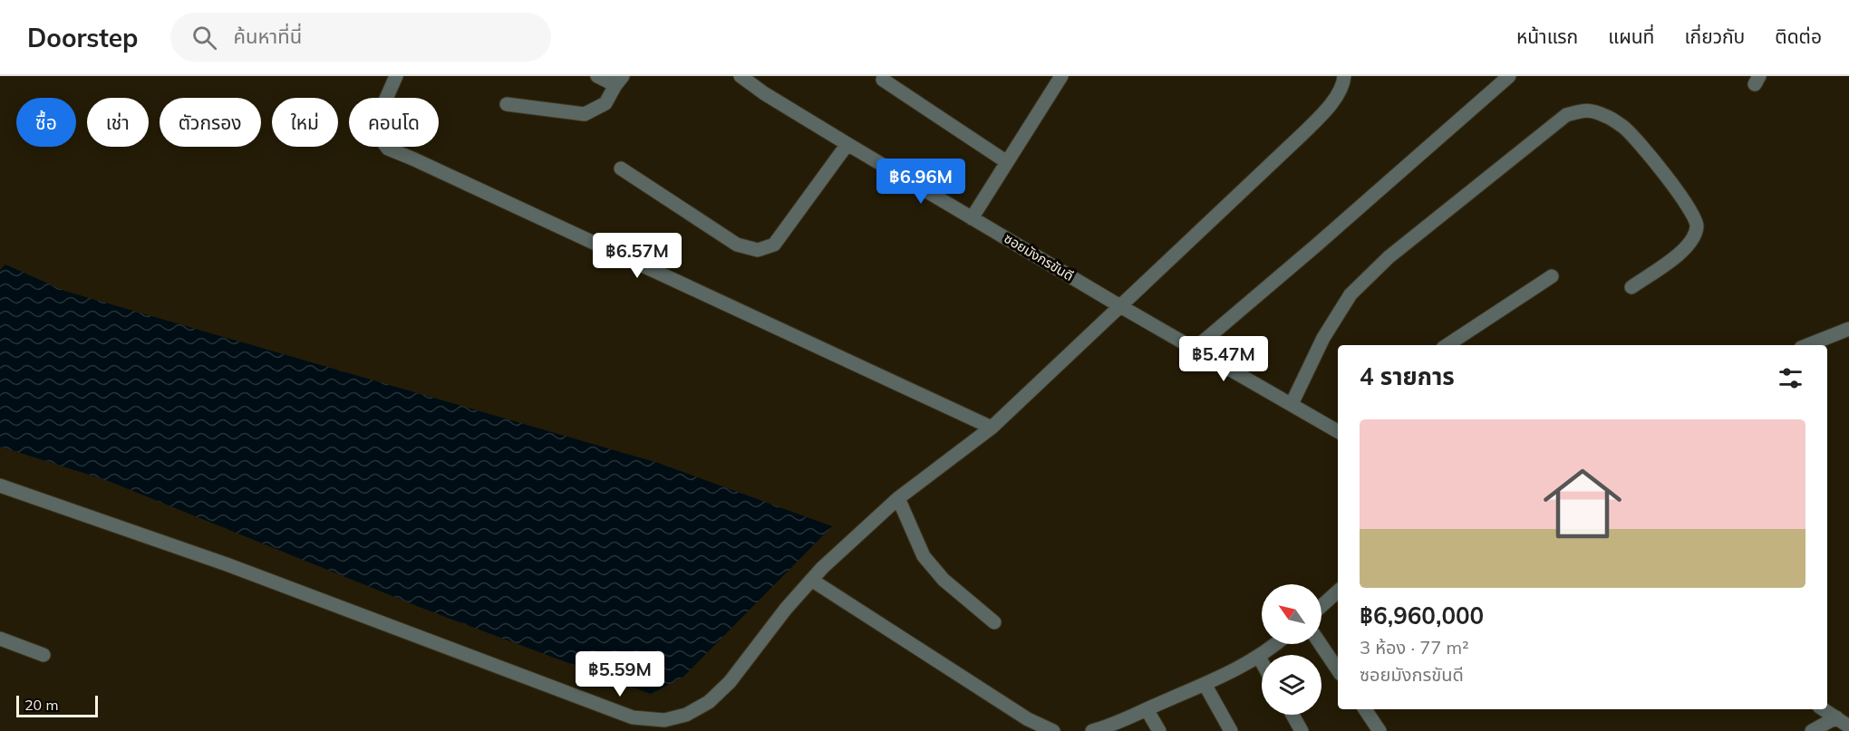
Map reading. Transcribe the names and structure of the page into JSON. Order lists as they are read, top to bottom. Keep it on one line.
{"streets":{"street":["ซอยมังกรขันดี"]},"scale_bar":"20 m","north":"top left","page":{"header":"Doorstep","search":"ค้นหาที่นี่","nav":["หน้าแรก","แผนที่","เกี่ยวกับ","ติดต่อ"],"chip":["ซื้อ","เช่า","ตัวกรอง","ใหม่","คอนโด"],"price":["฿6.96M","฿6.57M","฿5.47M","฿5.59M"],"heading":"4 รายการ","list":[{"name":"฿6,960,000","note":"3 ห้อง · 77 m² · ซอยมังกรขันดี"}],"scale":"20 m"}}
